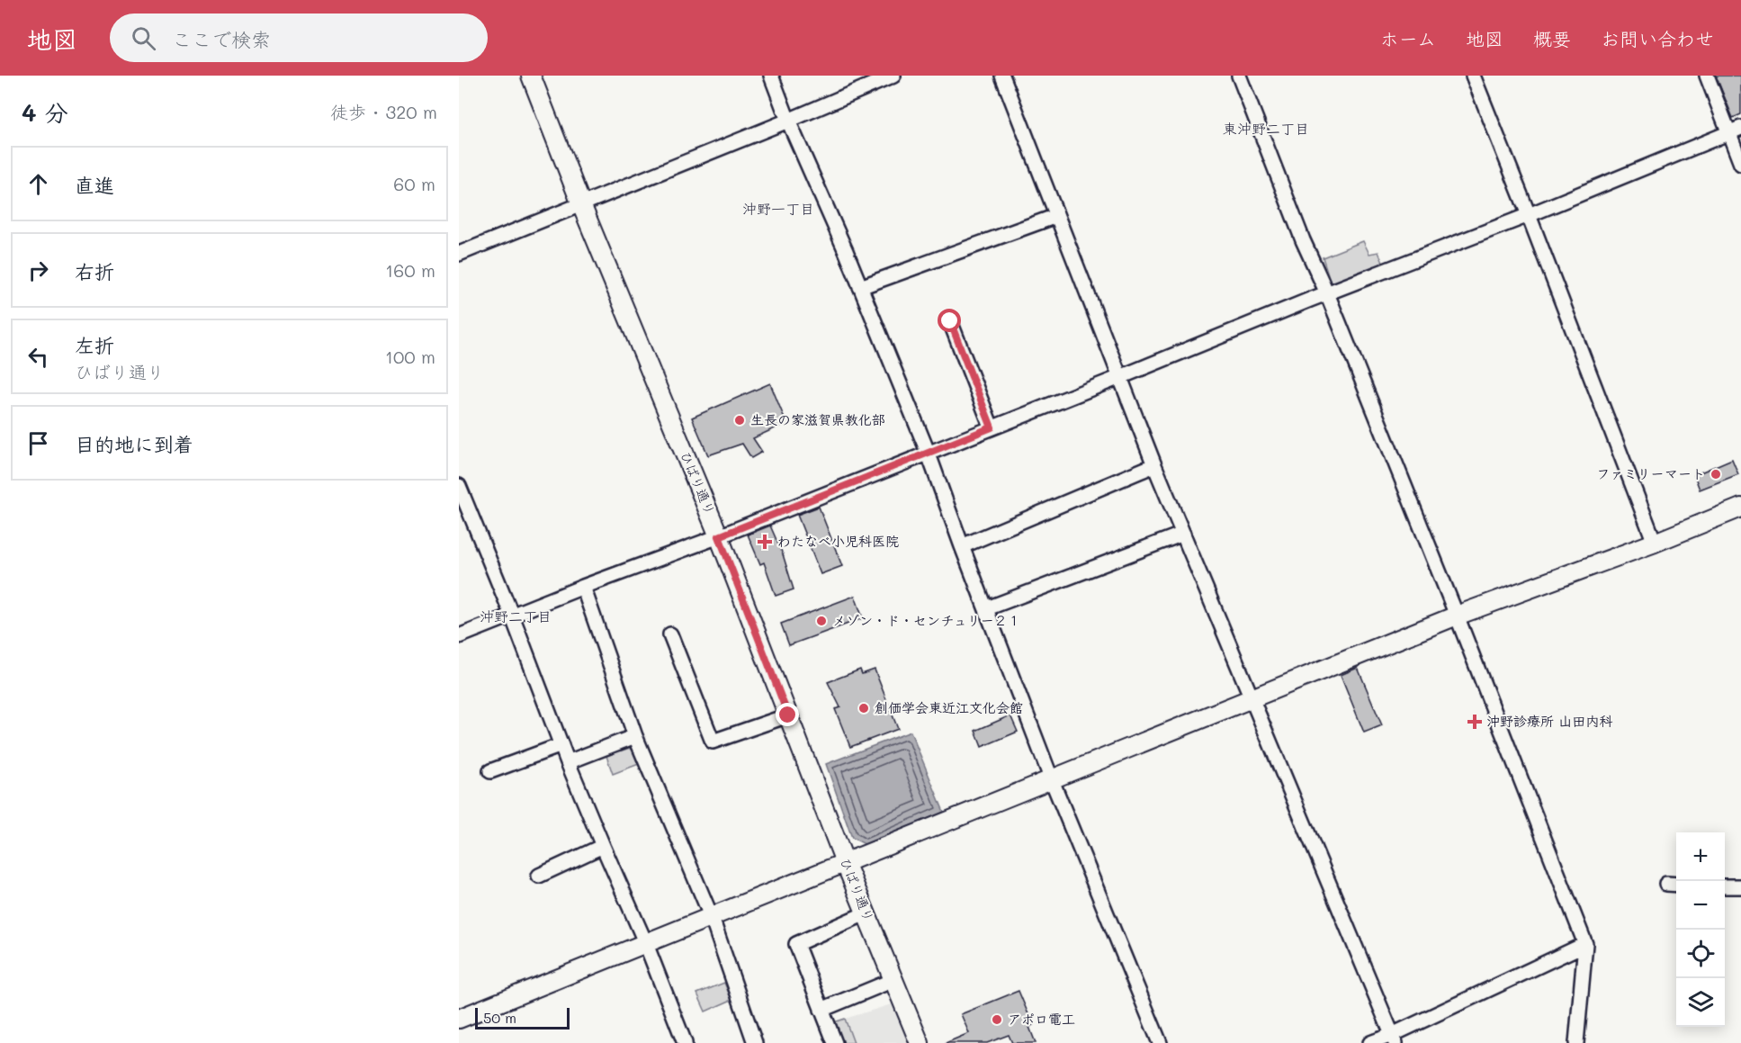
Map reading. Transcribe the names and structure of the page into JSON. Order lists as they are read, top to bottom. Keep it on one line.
{"streets":{"street":["ひばり通り"]},"districts":["東沖野二丁目","沖野一丁目","沖野二丁目"],"places":{"other":["生長の家滋賀県教化部","ファミリーマート","メゾン・ド・センチュリー２１","創価学会東近江文化会館","アポロ電工"],"health":["わたなべ小児科医院","沖野診療所 山田内科"]},"scale_bar":"50 m","page":{"header":"地図","search":"ここで検索","nav":["ホーム","地図","概要","お問い合わせ"],"heading":["4 分","徒歩 · 320 m"],"list":[["直進","60 m"],["右折","160 m"],["左折","ひばり通り","100 m"],"目的地に到着"],"map_buttons":["+","−"],"scale":"50 m"}}
